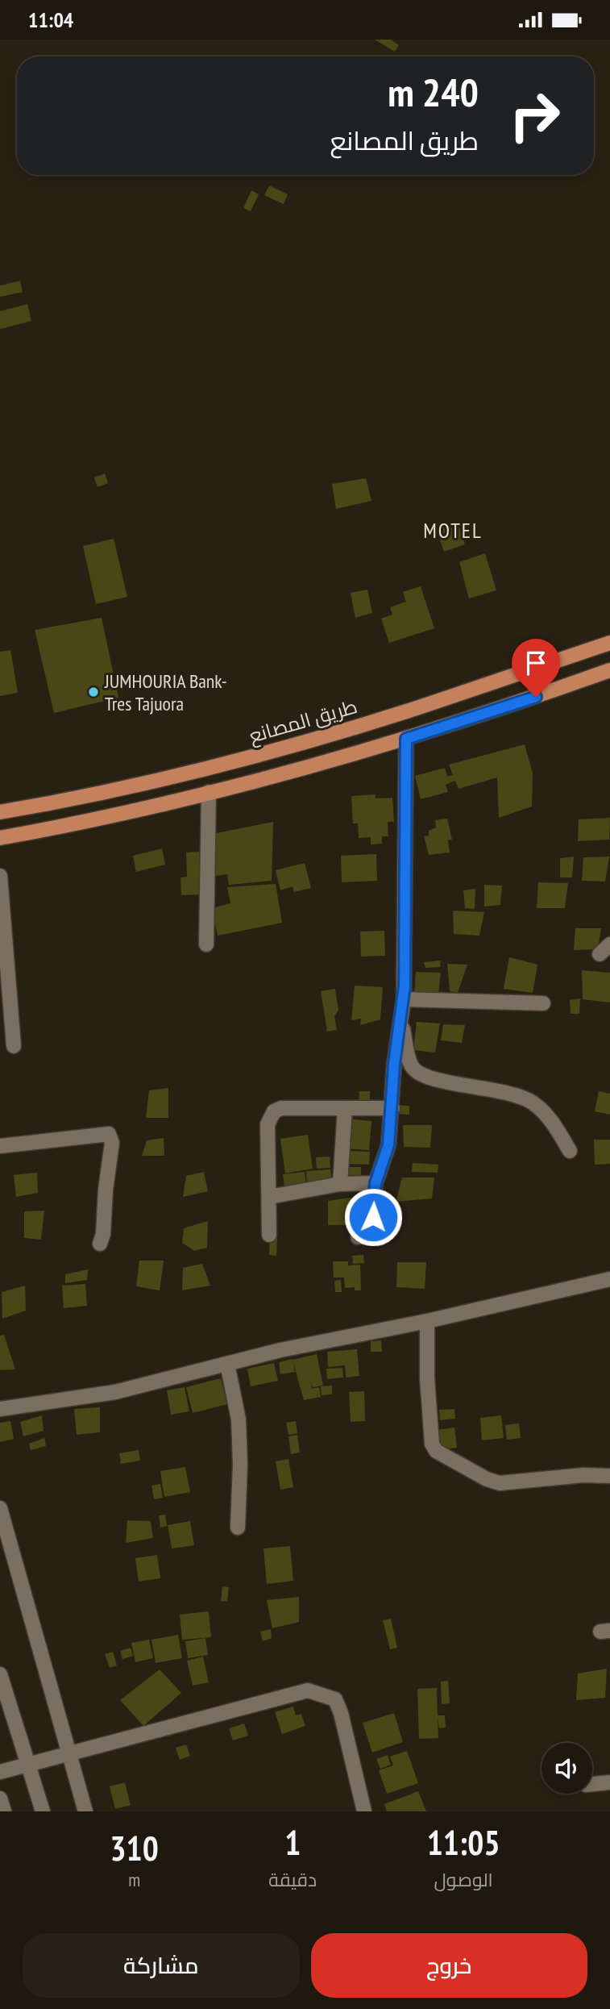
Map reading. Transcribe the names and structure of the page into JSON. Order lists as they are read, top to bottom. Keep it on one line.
{"streets":{"main road":["طريق المصانع"]},"districts":["MOTEL"],"places":["JUMHOURIA Bank- Tres Tajuora"],"page":{"status":"11:04","turn":["240 m","طريق المصانع"],"eta":["11:05","الوصول","1","دقيقة","310","m"],"buttons":["خروج","مشاركة"]}}
